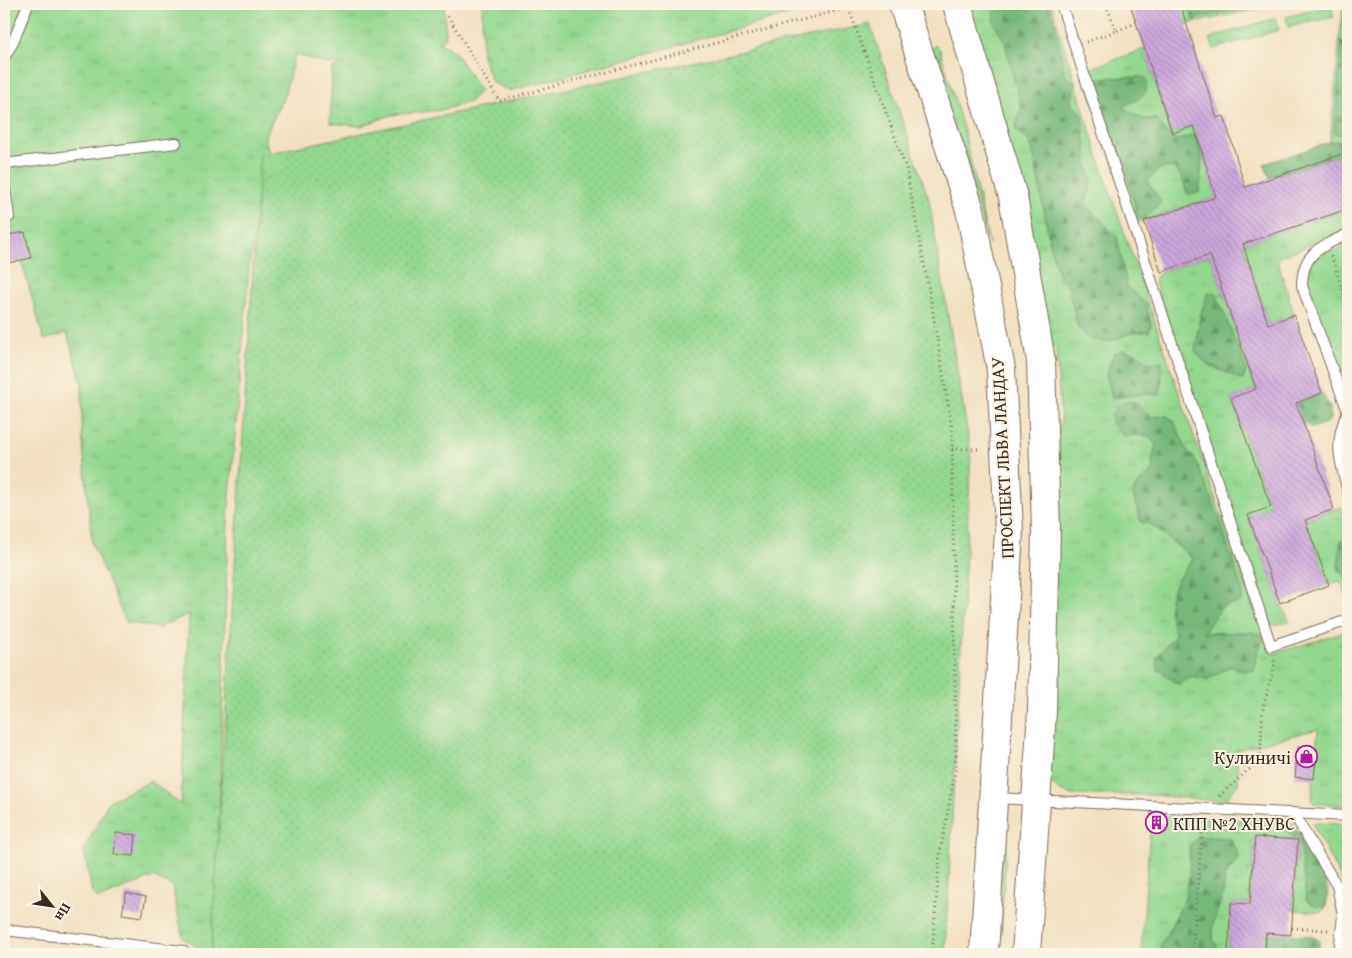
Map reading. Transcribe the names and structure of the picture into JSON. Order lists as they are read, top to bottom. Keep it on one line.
{"streets":{"main road":["ПРОСПЕКТ ЛЬВА ЛАНДАУ"]},"places":{"shop":["Кулиничі"],"building":["КПП №2 ХНУВС"]},"north":"bottom right"}
